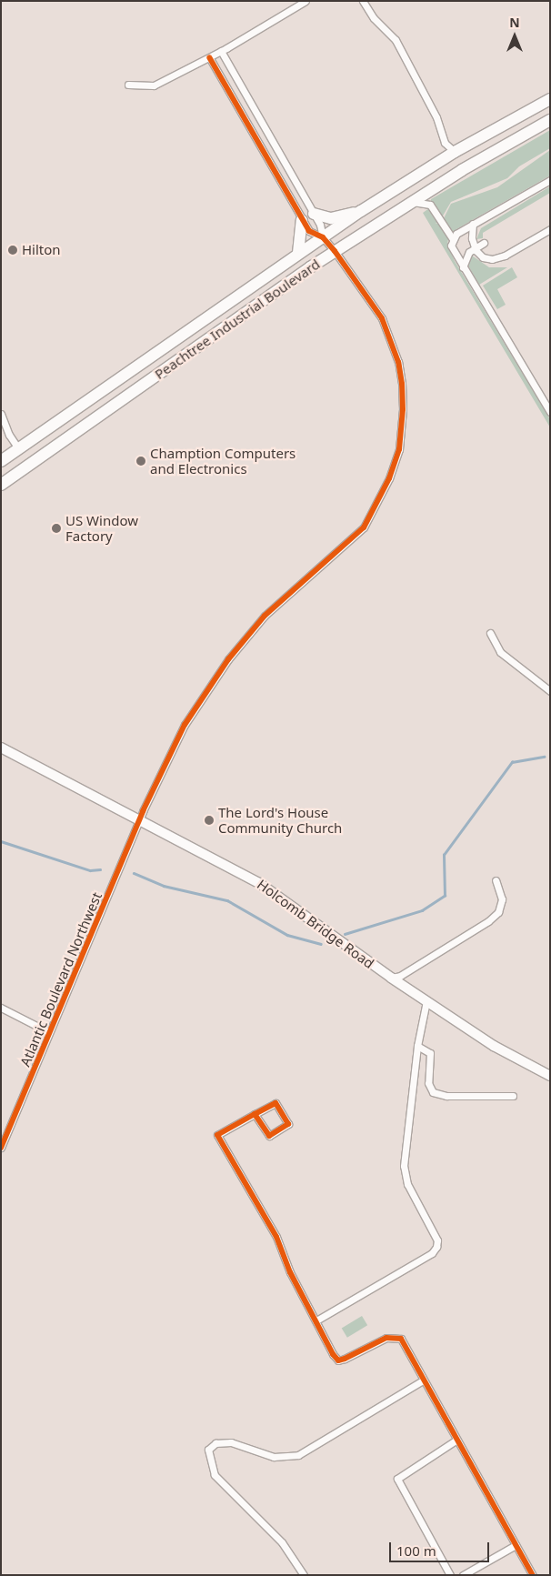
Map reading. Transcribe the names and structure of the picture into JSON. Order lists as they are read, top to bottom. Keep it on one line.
{"streets":{"highway":["Peachtree Industrial Boulevard"],"street":["Holcomb Bridge Road","Atlantic Boulevard Northwest"]},"crossings":[["Peachtree Industrial Boulevard","Atlantic Boulevard Northwest"],["Holcomb Bridge Road","Atlantic Boulevard Northwest"]],"places":["Hilton","Chamption Computers and Electronics","US Window Factory","The Lord's House Community Church"],"scale_bar":"100 m","north":"top"}
